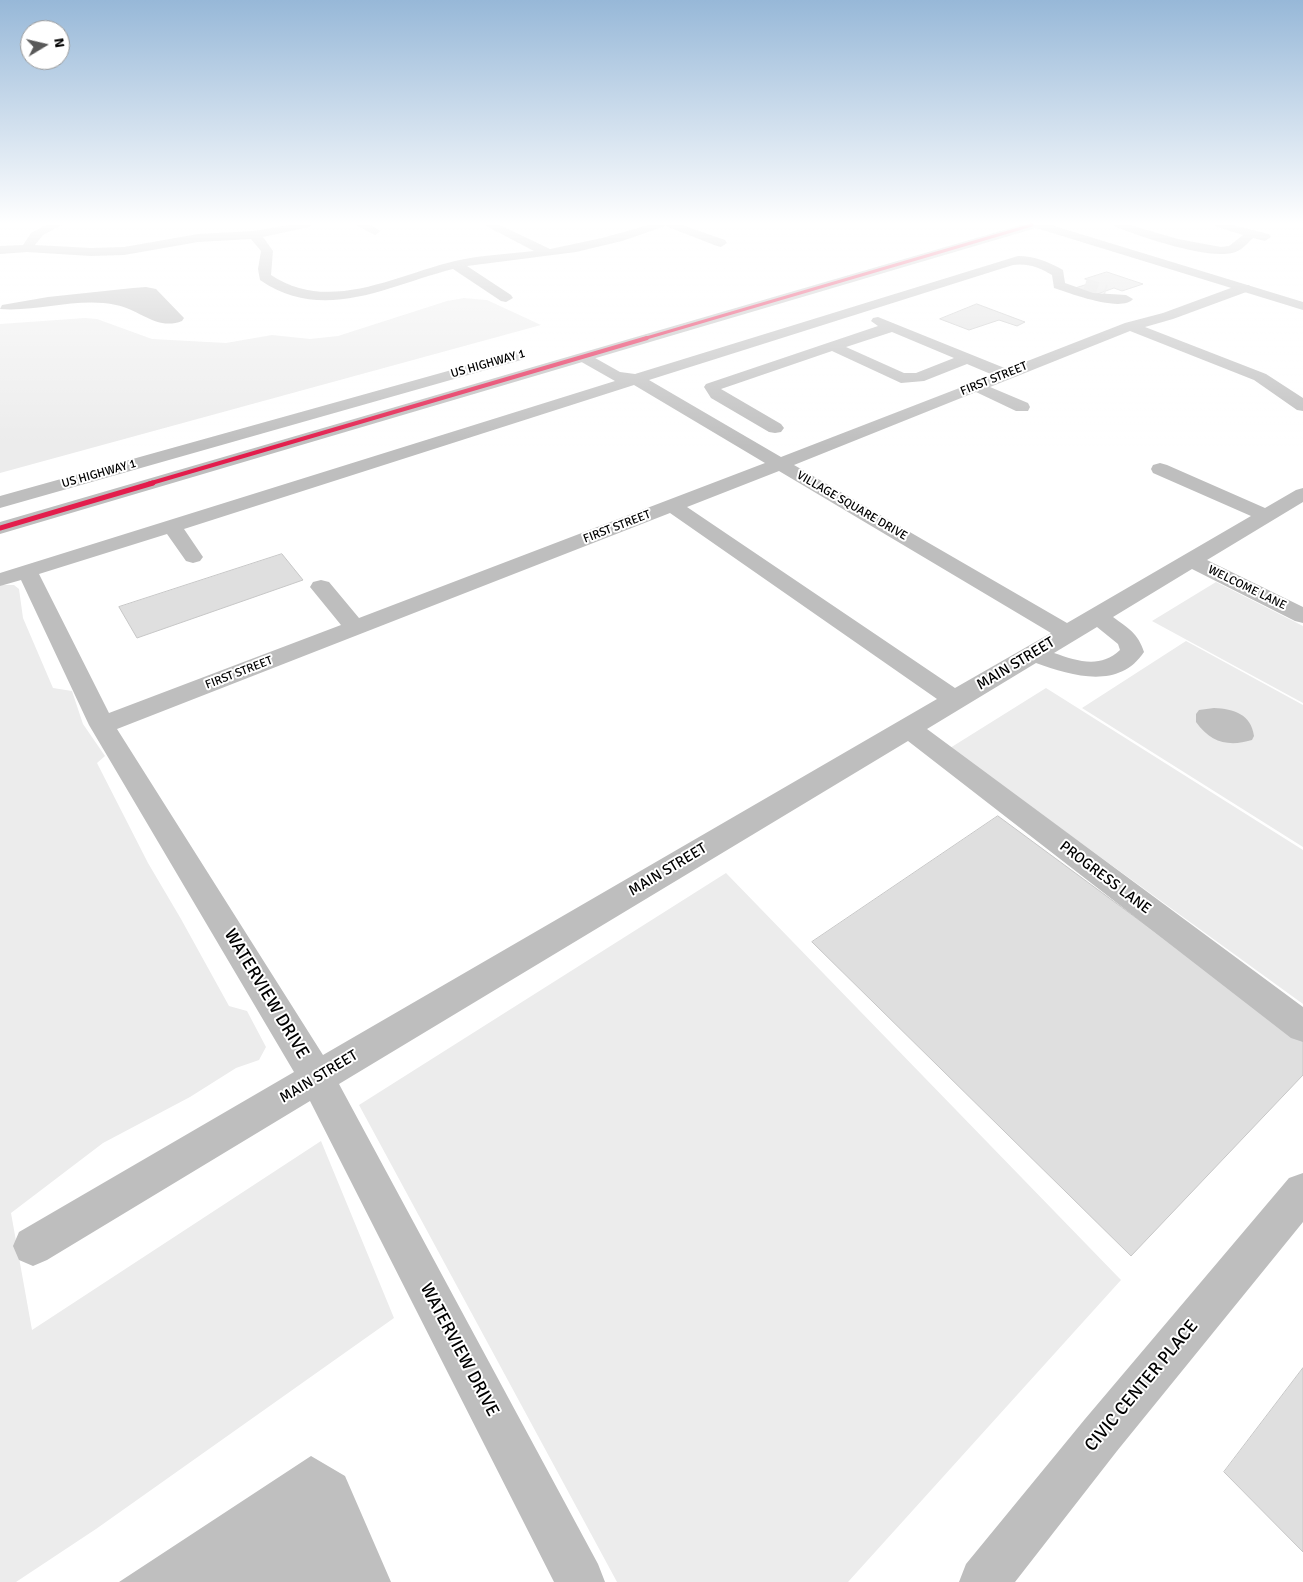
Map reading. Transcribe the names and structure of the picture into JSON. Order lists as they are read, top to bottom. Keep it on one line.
{"streets":{"street":["US HIGHWAY 1","FIRST STREET","VILLAGE SQUARE DRIVE","WELCOME LANE","MAIN STREET","PROGRESS LANE","WATERVIEW DRIVE","CIVIC CENTER PLACE"]},"crossings":[["US HIGHWAY 1","VILLAGE SQUARE DRIVE"],["FIRST STREET","VILLAGE SQUARE DRIVE"],["FIRST STREET","WATERVIEW DRIVE"],["VILLAGE SQUARE DRIVE","MAIN STREET"],["WELCOME LANE","MAIN STREET"],["MAIN STREET","PROGRESS LANE"],["MAIN STREET","WATERVIEW DRIVE"]],"north":"right"}
